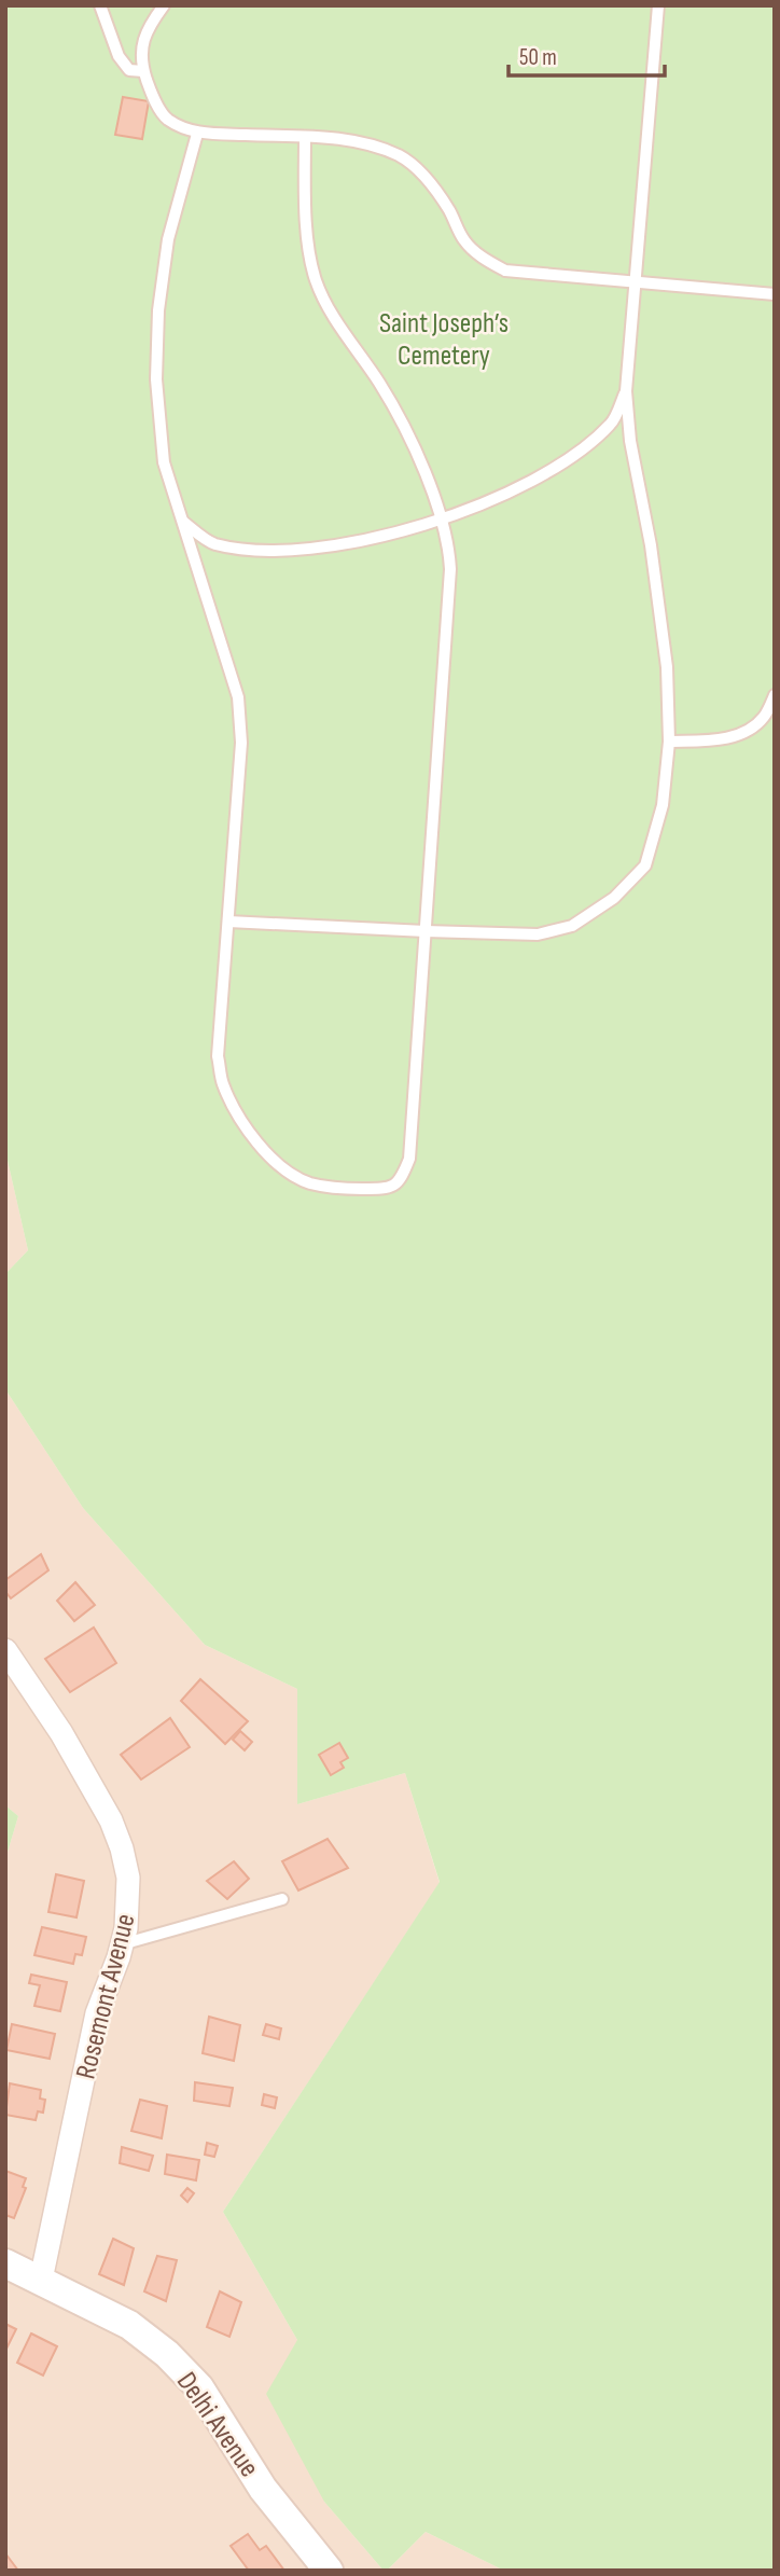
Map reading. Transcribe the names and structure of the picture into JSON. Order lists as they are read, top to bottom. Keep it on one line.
{"streets":{"street":["Rosemont Avenue","Delhi Avenue"]},"crossings":[["Rosemont Avenue","Delhi Avenue"]],"parks":["Saint Joseph’s Cemetery"],"scale_bar":"50 m"}
